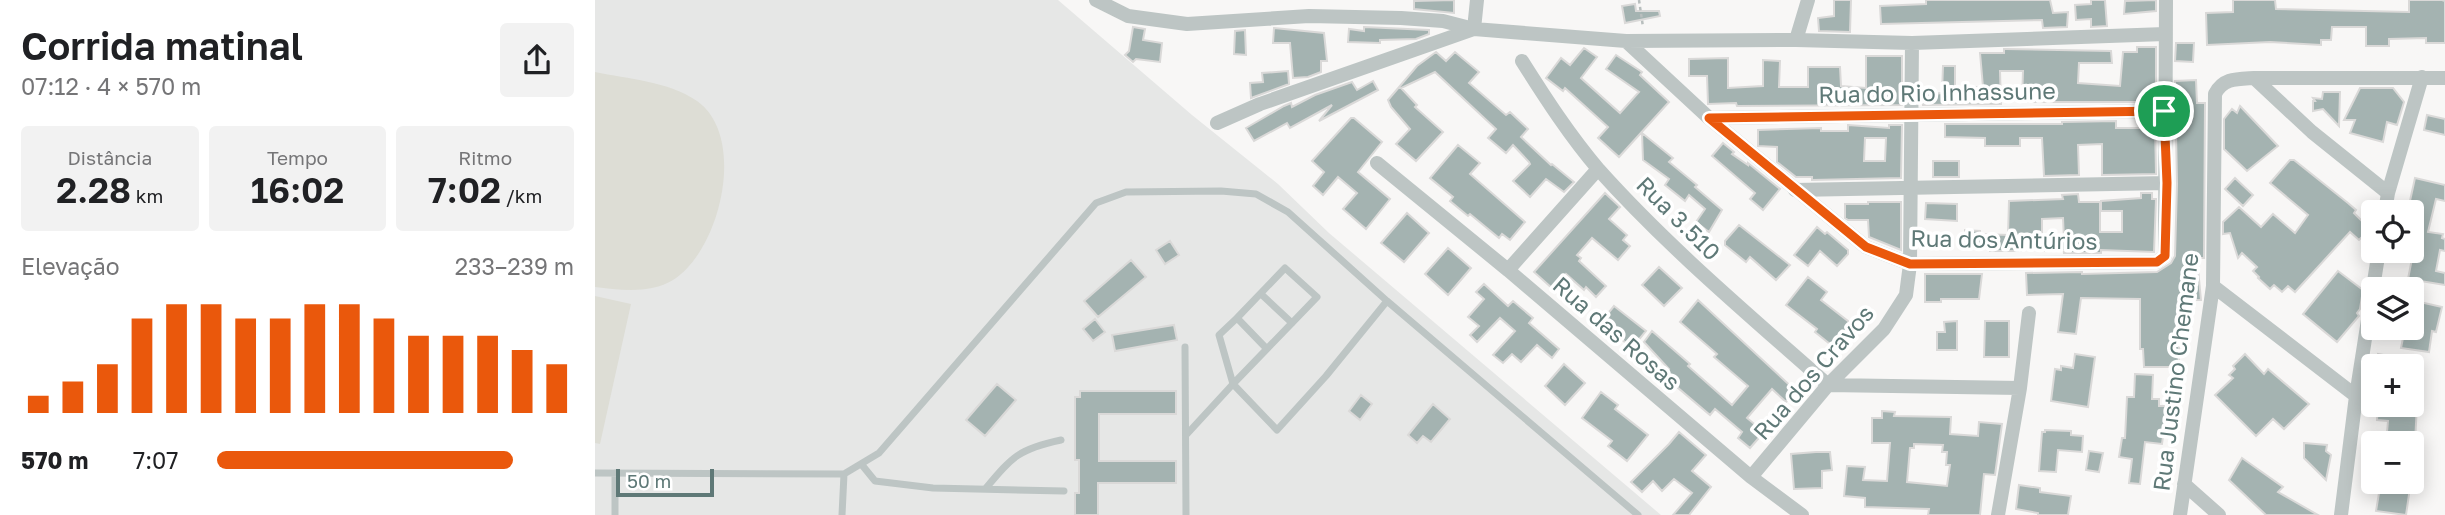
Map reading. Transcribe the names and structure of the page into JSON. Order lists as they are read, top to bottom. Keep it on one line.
{"streets":{"street":["Rua do Rio Inhassune","Rua 3.510","Rua dos Antúrios","Rua das Rosas","Rua dos Cravos","Rua Justino Chemane"]},"crossings":[["Rua do Rio Inhassune","Rua dos Antúrios"],["Rua do Rio Inhassune","Rua dos Cravos"],["Rua 3.510","Rua dos Cravos"],["Rua dos Antúrios","Rua dos Cravos"],["Rua das Rosas","Rua dos Cravos"]],"scale_bar":"50 m","page":{"heading":["Corrida matinal","07:12 · 4 × 570 m"],"stats":[["Distância","2.28 km"],["Tempo","16:02"],["Ritmo","7:02 /km"]],"map_buttons":["+","−"],"chart":["Elevação","233–239 m"],"list":[{"name":"570 m","note":"7:07"}],"scale":"50 m"}}
